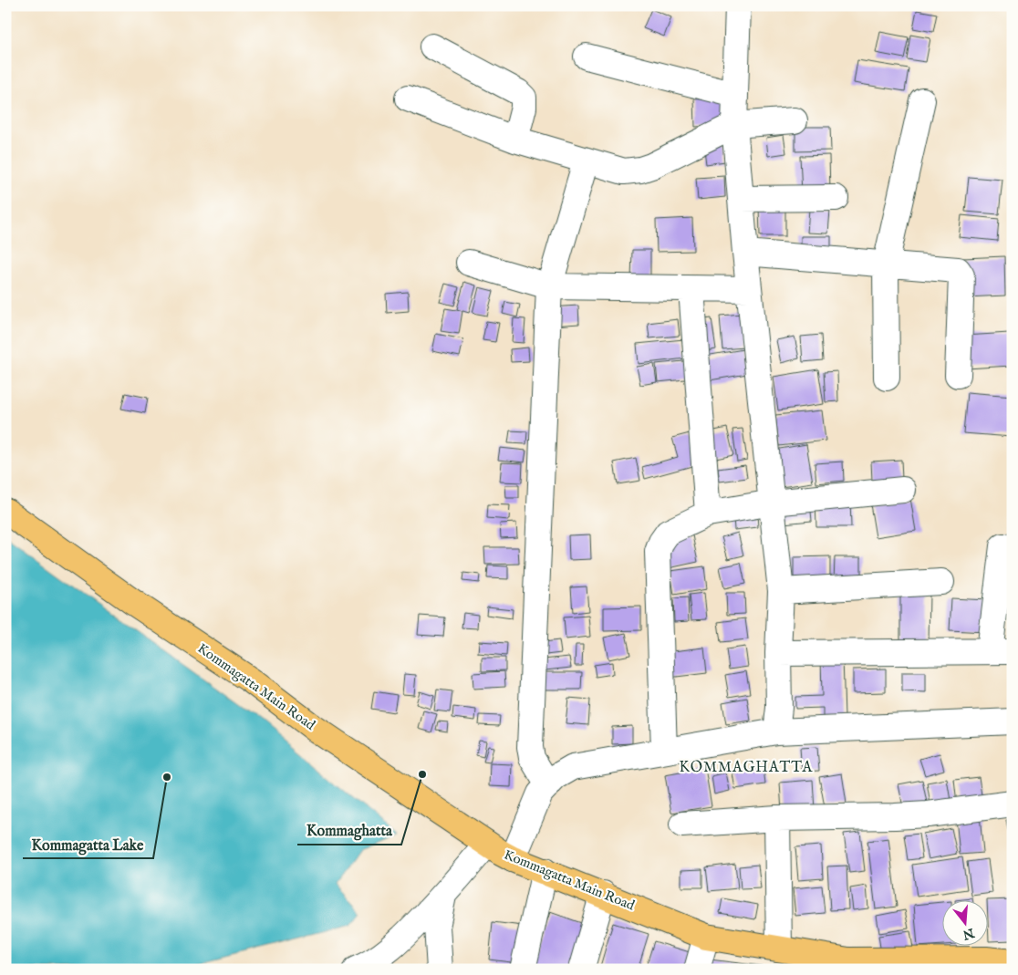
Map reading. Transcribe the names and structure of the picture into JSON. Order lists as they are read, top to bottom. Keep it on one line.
{"streets":{"main road":["Kommagatta Main Road"]},"districts":["KOMMAGHATTA"],"places":["Kommaghatta","Kommagatta Lake"],"north":"bottom"}
